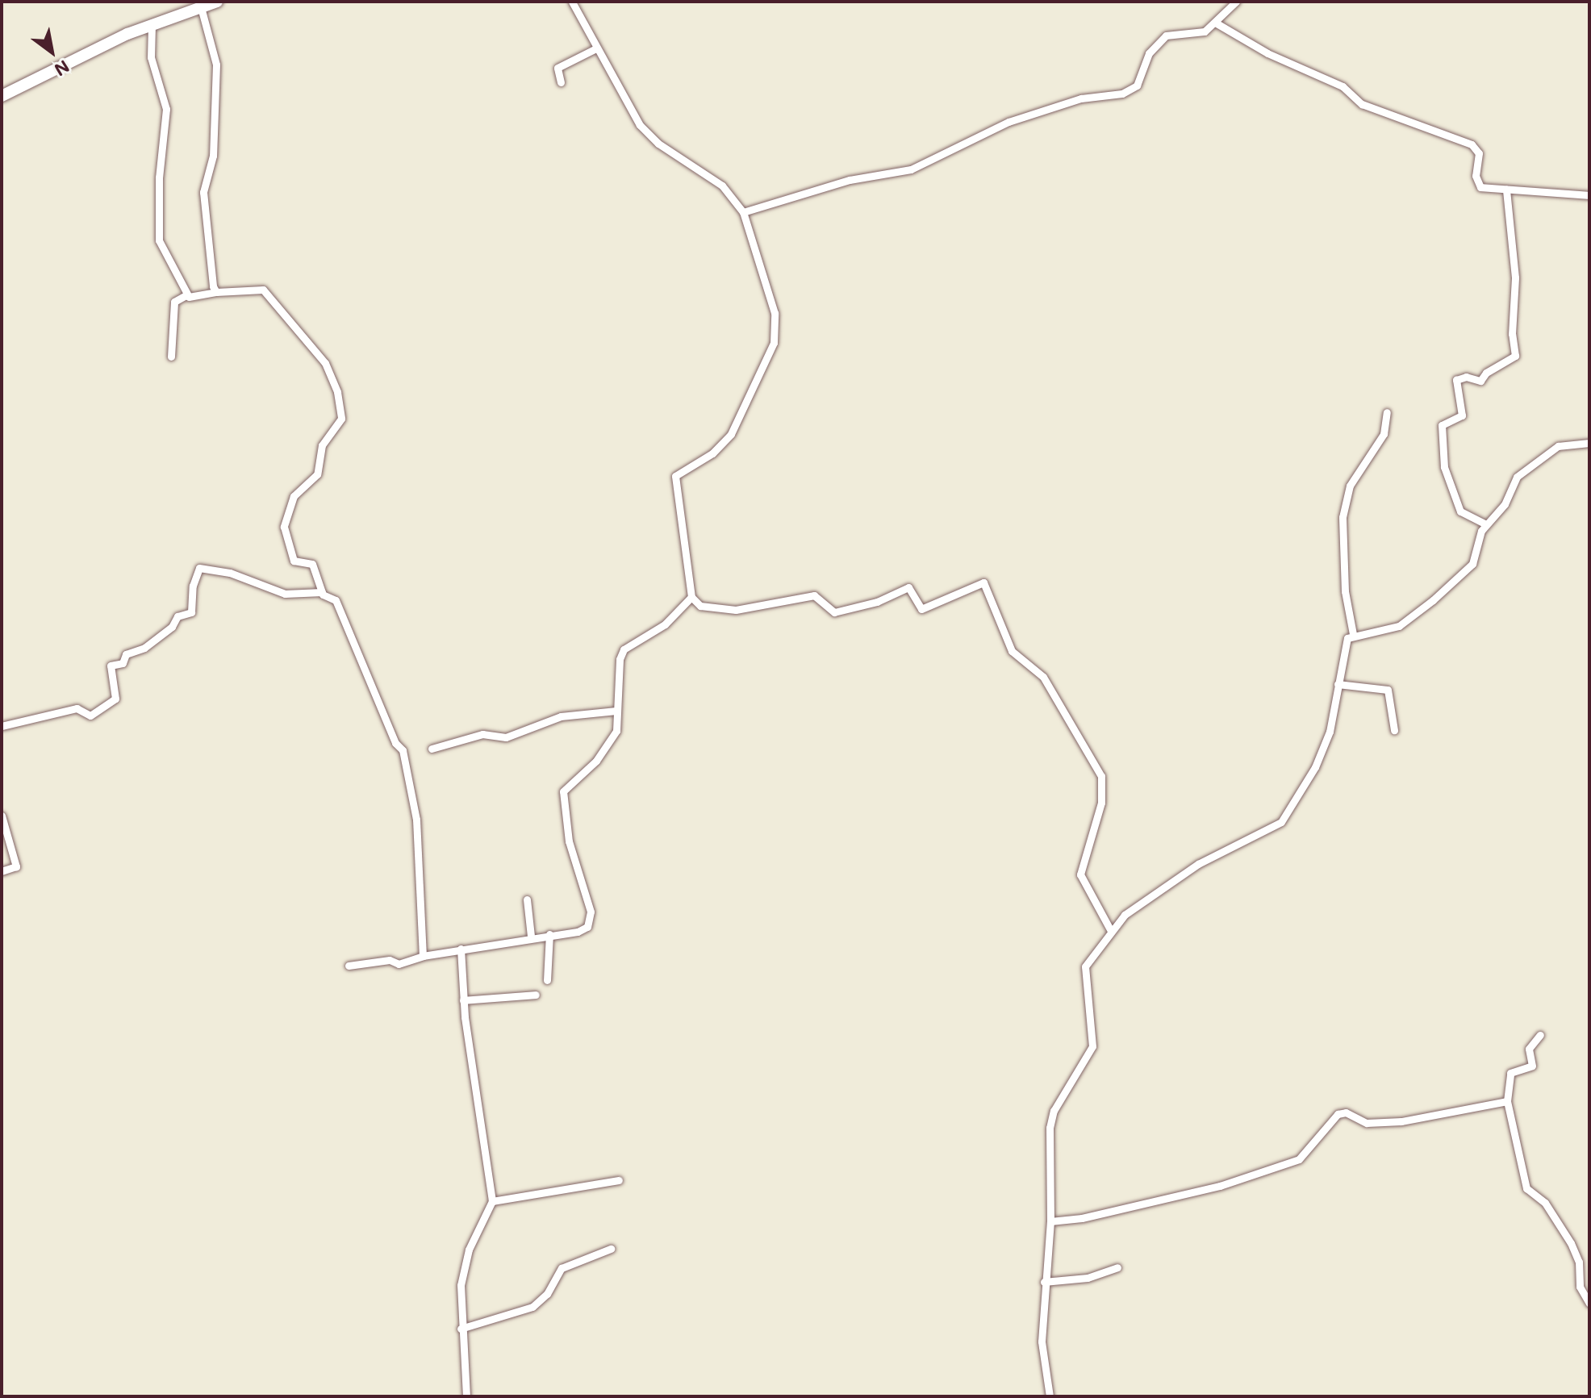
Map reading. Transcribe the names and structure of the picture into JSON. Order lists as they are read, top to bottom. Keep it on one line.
{"north":"bottom right"}
